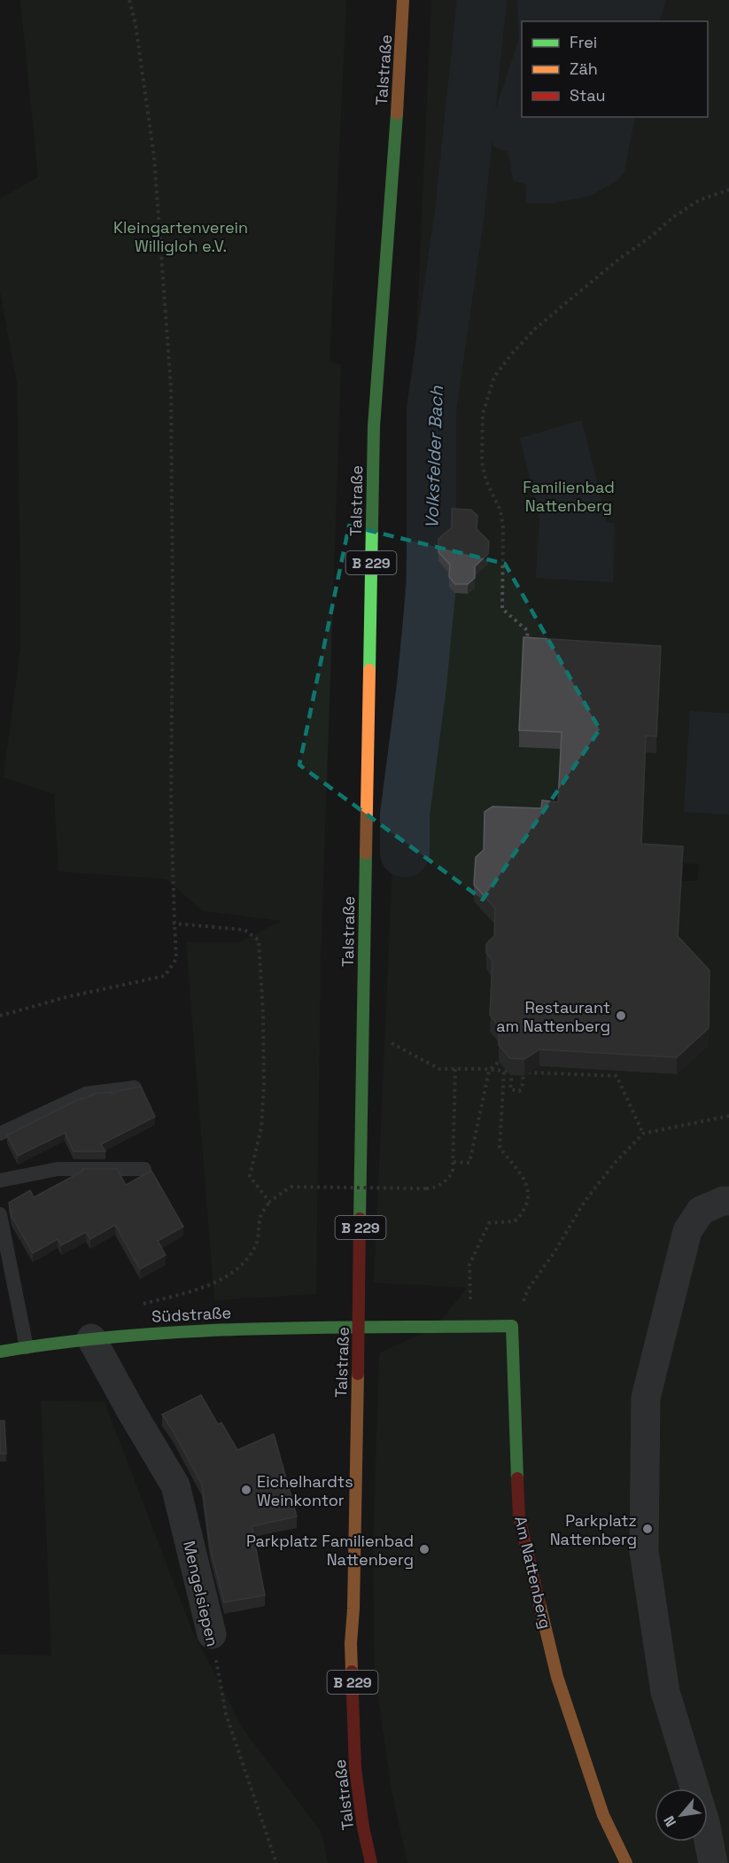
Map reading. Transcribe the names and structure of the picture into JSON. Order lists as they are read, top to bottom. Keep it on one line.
{"streets":{"main road":["Talstraße","B 229","Südstraße","Am Nattenberg"],"street":["Mengelsiepen"]},"crossings":[["Talstraße","Südstraße"],["Südstraße","Mengelsiepen"]],"water":["Volksfelder Bach"],"parks":["Kleingartenverein Willigloh e.V.","Familienbad Nattenberg"],"places":["Restaurant am Nattenberg","Eichelhardts Weinkontor","Parkplatz Nattenberg","Parkplatz Familienbad Nattenberg"],"legend":["Frei","Zäh","Stau"],"north":"bottom left"}
